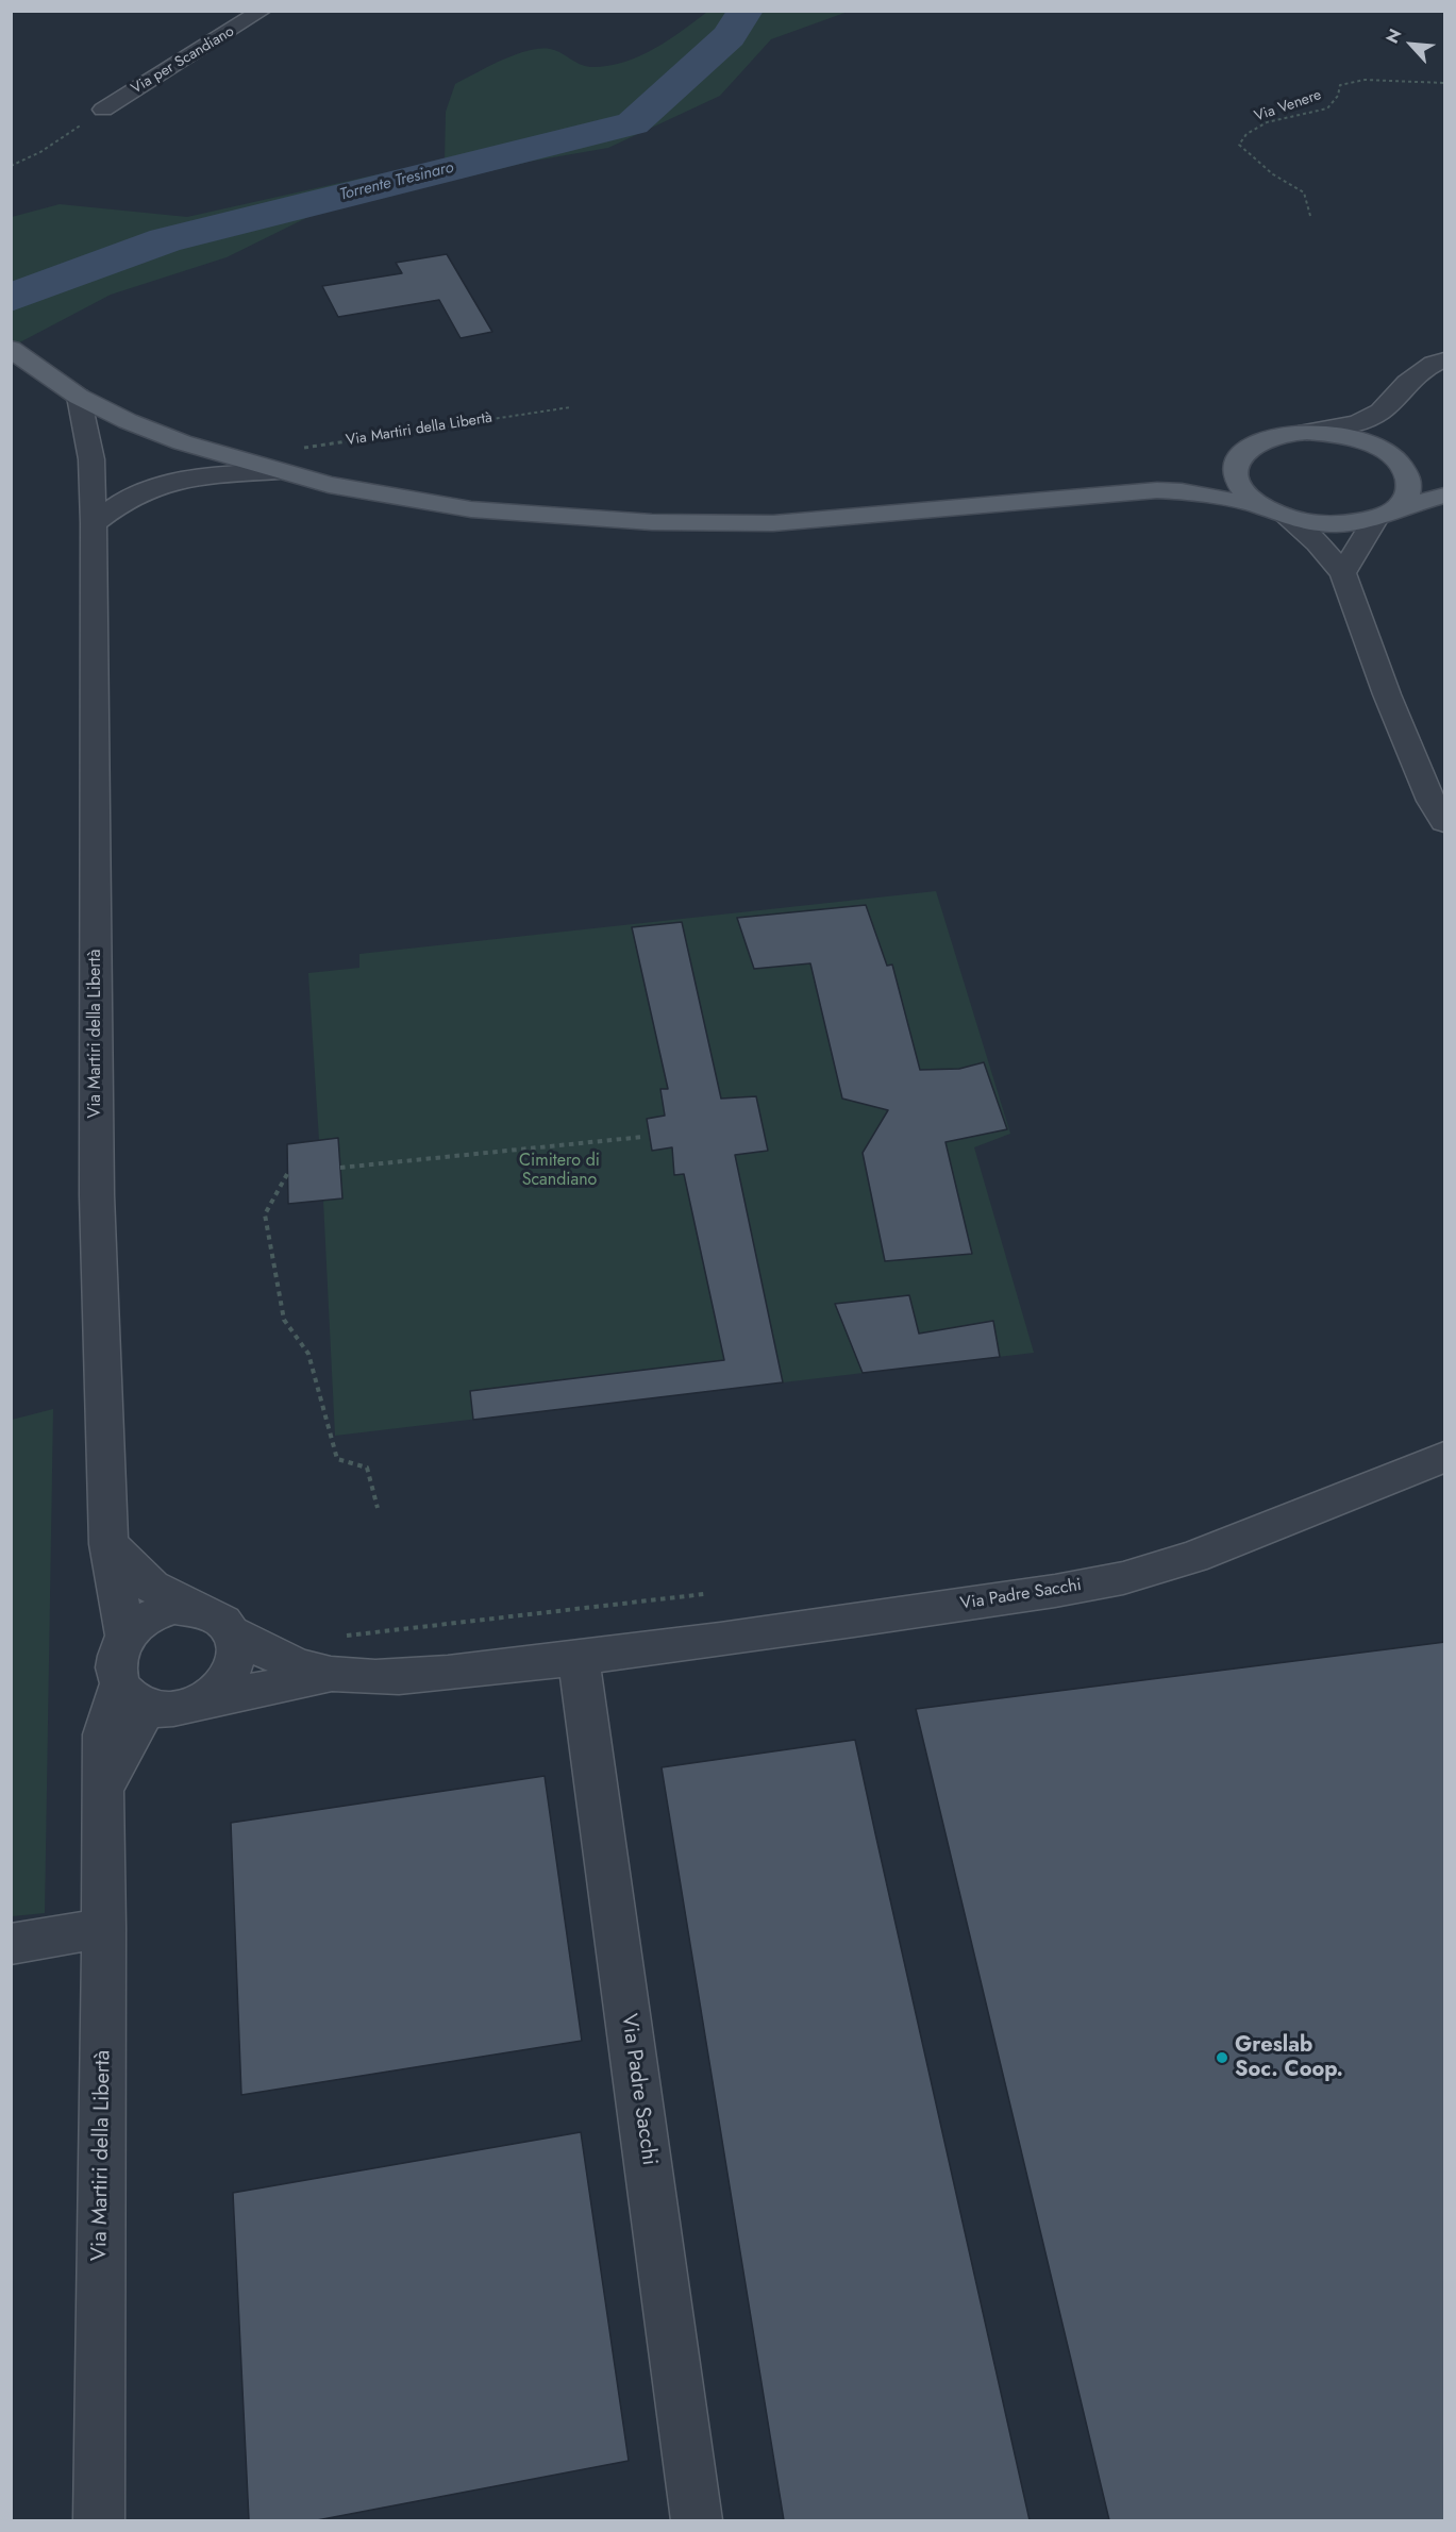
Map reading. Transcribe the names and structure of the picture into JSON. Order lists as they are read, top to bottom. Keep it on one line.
{"streets":{"street":["Via per Scandiano","Via Martiri della Libertà","Via Padre Sacchi"],"path":["Via Venere"]},"crossings":[["Via Martiri della Libertà","Via Padre Sacchi"]],"water":["Torrente Tresinaro"],"parks":["Cimitero di Scandiano"],"places":["Greslab Soc. Coop."],"north":"top left"}
